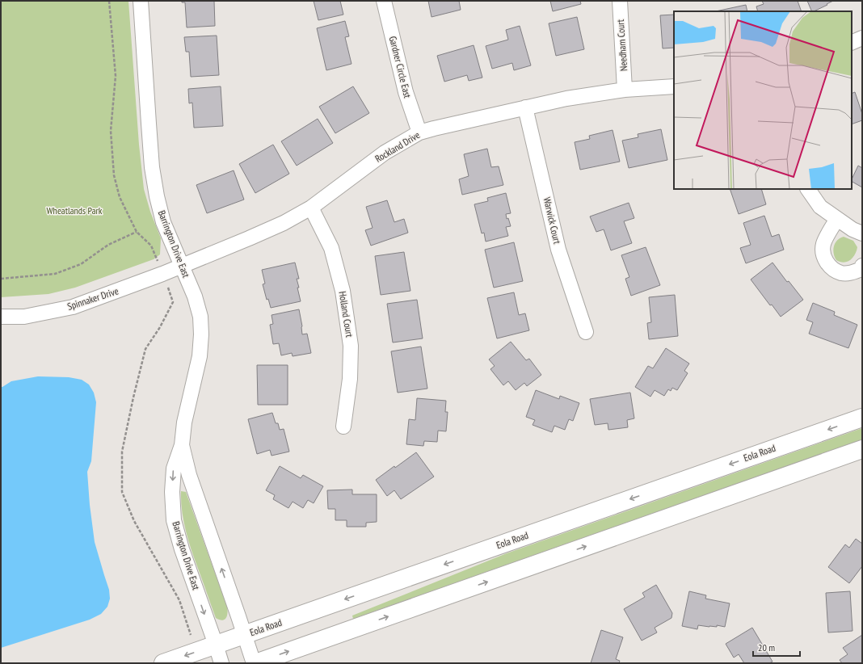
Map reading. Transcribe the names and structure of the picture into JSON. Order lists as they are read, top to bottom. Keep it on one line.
{"streets":{"street":["Needham Court","Gardner Circle East","Rockland Drive","Warwick Court","Barrington Drive East","Spinnaker Drive","Holland Court","Eola Road"]},"crossings":[["Needham Court","Rockland Drive"],["Gardner Circle East","Rockland Drive"],["Rockland Drive","Warwick Court"],["Rockland Drive","Barrington Drive East"],["Rockland Drive","Spinnaker Drive"],["Rockland Drive","Holland Court"],["Barrington Drive East","Spinnaker Drive"],["Barrington Drive East","Eola Road"]],"parks":["Wheatlands Park"],"scale_bar":"20 m"}
